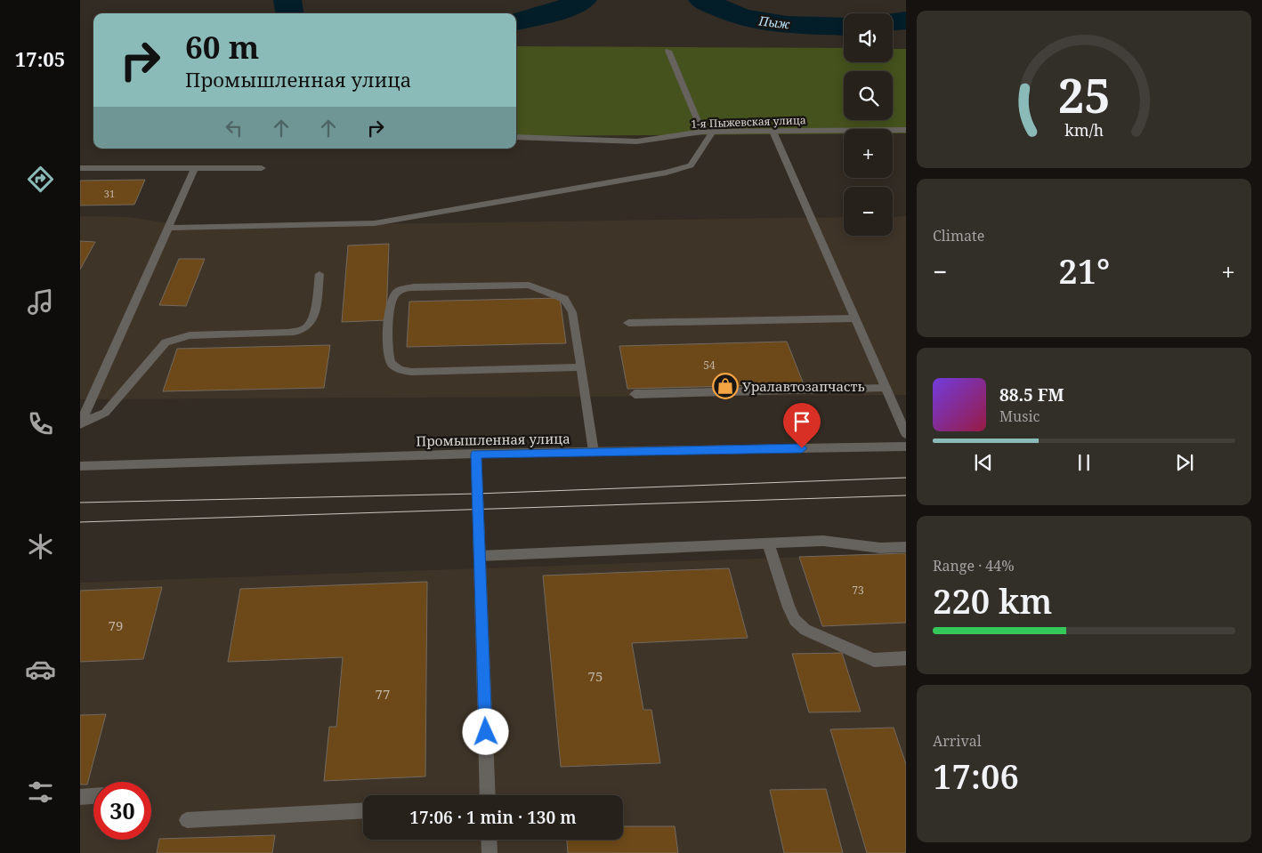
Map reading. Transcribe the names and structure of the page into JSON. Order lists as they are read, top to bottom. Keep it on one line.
{"streets":{"street":["1-я Пыжевская улица","Промышленная улица"]},"water":["Пыж"],"places":{"shop":["Уралавтозапчасть"]},"house_numbers":["31","54","73","79","75","77"],"page":{"tabs":"17:05","map_buttons":["+","−"],"turn":["60 m","Промышленная улица"],"tile":["Climate",["Range · 44%","220 km"],["Arrival","17:06"]],"heat":["−","21°","+"],"song":["88.5 FM","Music"],"limit":"30","trip":"17:06 · 1 min · 130 m","gauge":["25","km/h"]}}
